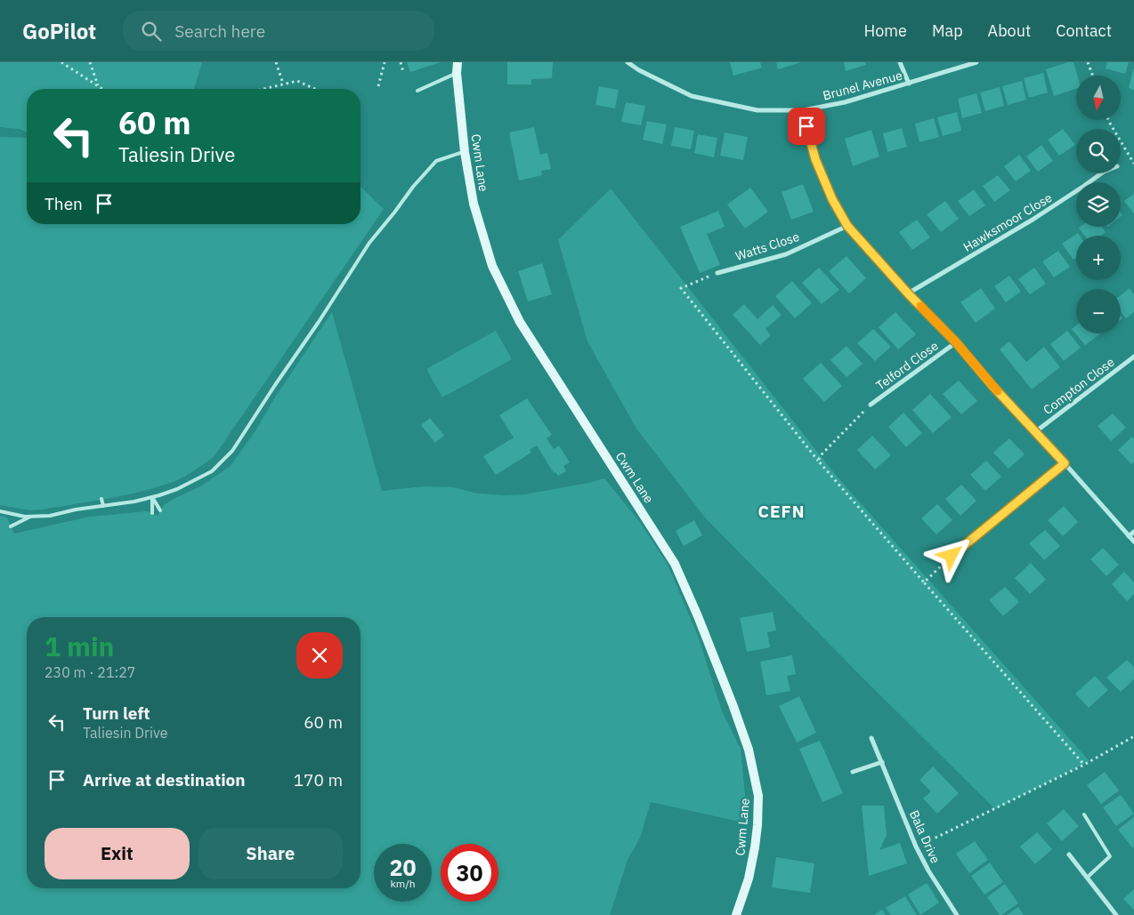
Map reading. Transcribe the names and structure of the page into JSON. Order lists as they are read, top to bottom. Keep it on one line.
{"streets":{"street":["Brunel Avenue","Cwm Lane","Hawksmoor Close","Watts Close","Telford Close","Compton Close","Bala Drive"]},"districts":["CEFN"],"north":"bottom","page":{"header":"GoPilot","search":"Search here","nav":["Home","Map","About","Contact"],"map_buttons":["+","−"],"turn":["60 m","Taliesin Drive"],"then":"Then","heading":["1 min","230 m · 21:27"],"list":[{"name":"Turn left","note":"Taliesin Drive","value":"60 m"},{"name":"Arrive at destination","value":"170 m"}],"buttons":["Exit","Share"],"speed":"20 km/h","limit":"30"}}
